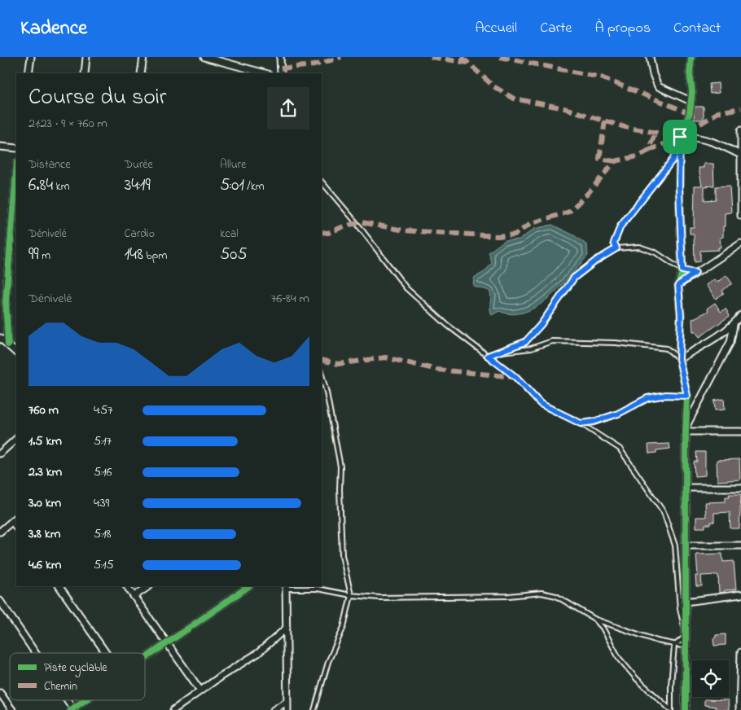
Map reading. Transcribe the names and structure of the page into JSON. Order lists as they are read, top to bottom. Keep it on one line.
{"legend":["Piste cyclable","Chemin"],"page":{"header":"Kadence","nav":["Accueil","Carte","À propos","Contact"],"heading":["Course du soir","21:23 · 9 × 760 m"],"stats":[["Distance","6.84 km"],["Durée","34:19"],["Allure","5:01 /km"],["Dénivelé","99 m"],["Cardio","148 bpm"],["kcal","505"]],"chart":["Dénivelé","76–84 m"],"list":[{"name":"760 m","note":"4:57"},{"name":"1.5 km","note":"5:17"},{"name":"2.3 km","note":"5:16"},{"name":"3.0 km","note":"4:39"},{"name":"3.8 km","note":"5:18"},{"name":"4.6 km","note":"5:15"}]}}
